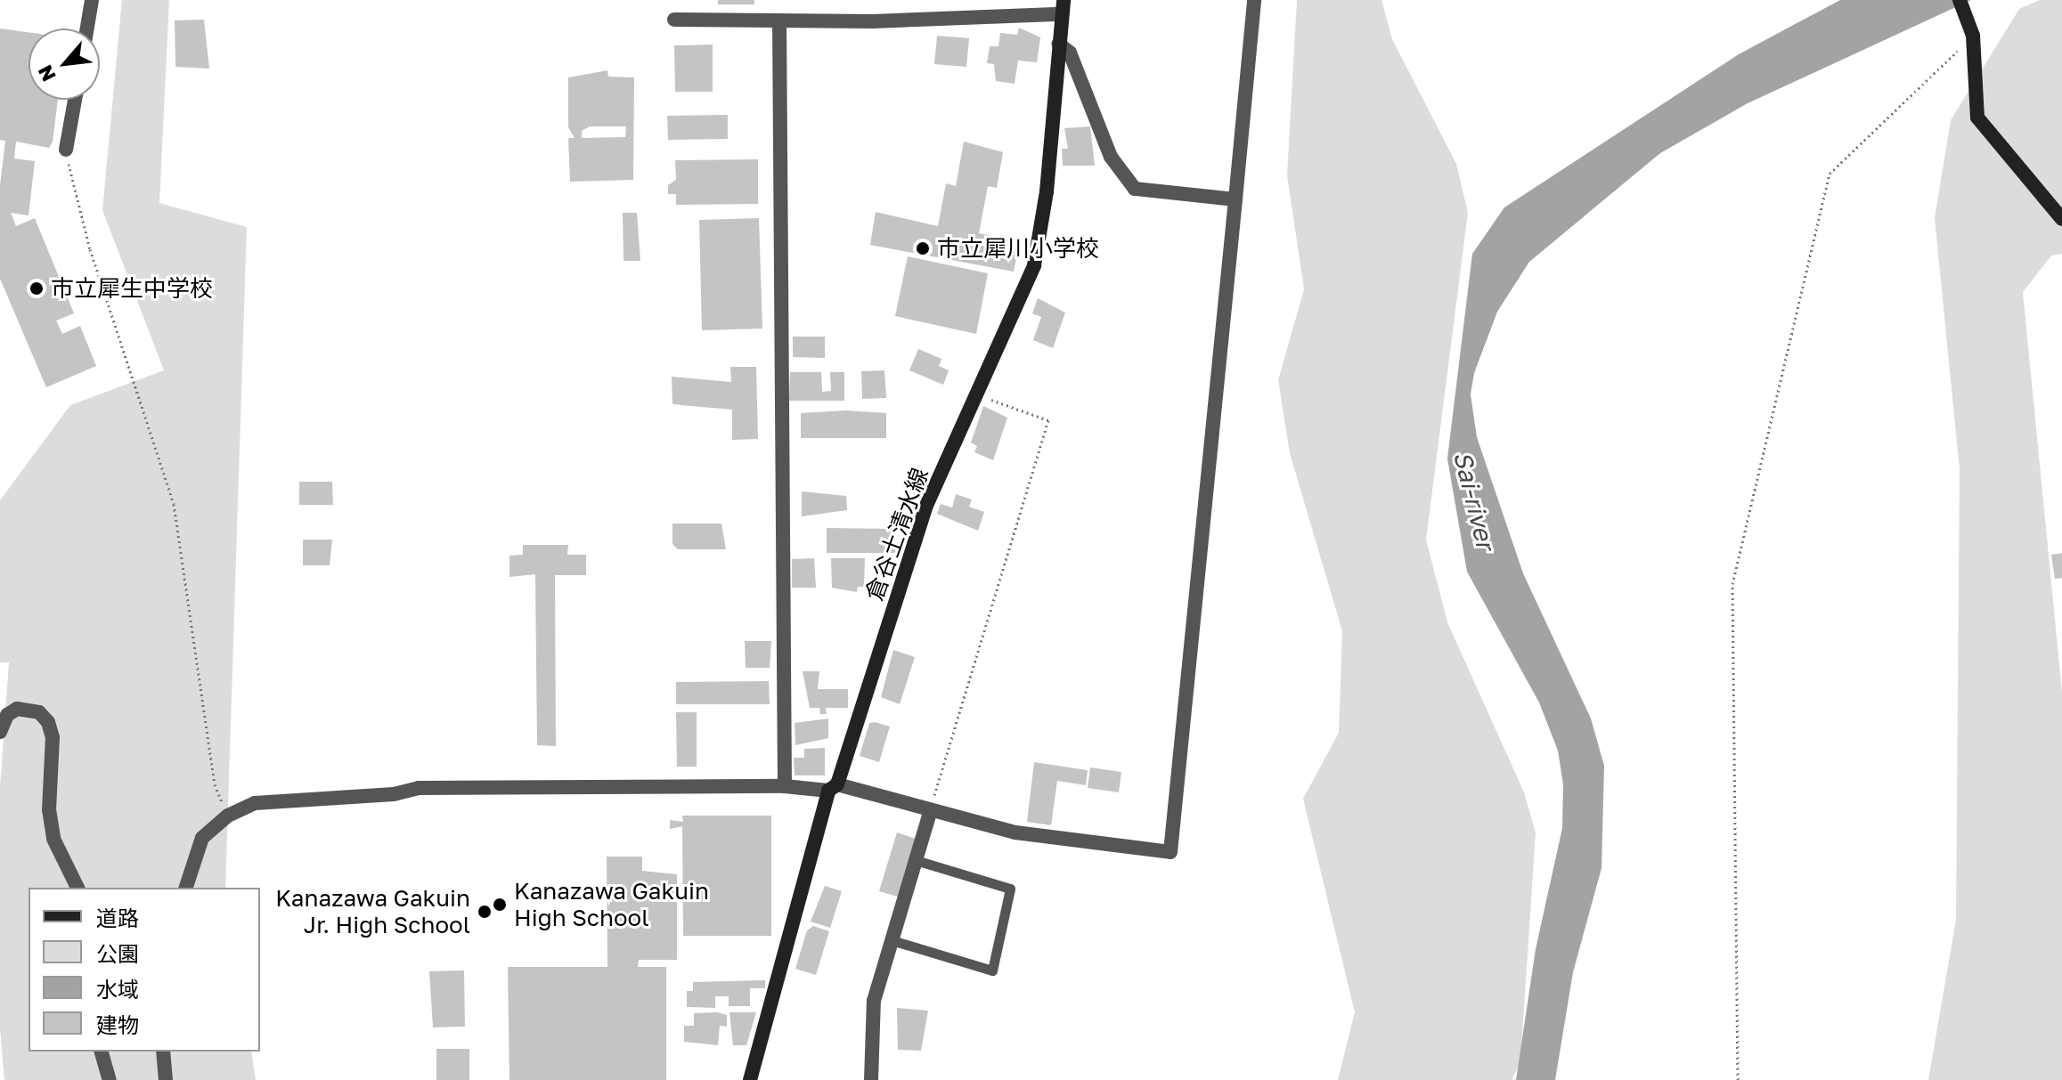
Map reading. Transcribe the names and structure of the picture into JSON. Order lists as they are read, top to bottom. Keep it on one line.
{"streets":{"main road":["倉谷土清水線"]},"water":["Sai-river"],"places":["市立犀川小学校","市立犀生中学校","Kanazawa Gakuin High School","Kanazawa Gakuin Jr. High School"],"legend":["道路","公園","水域","建物"],"north":"bottom left"}
